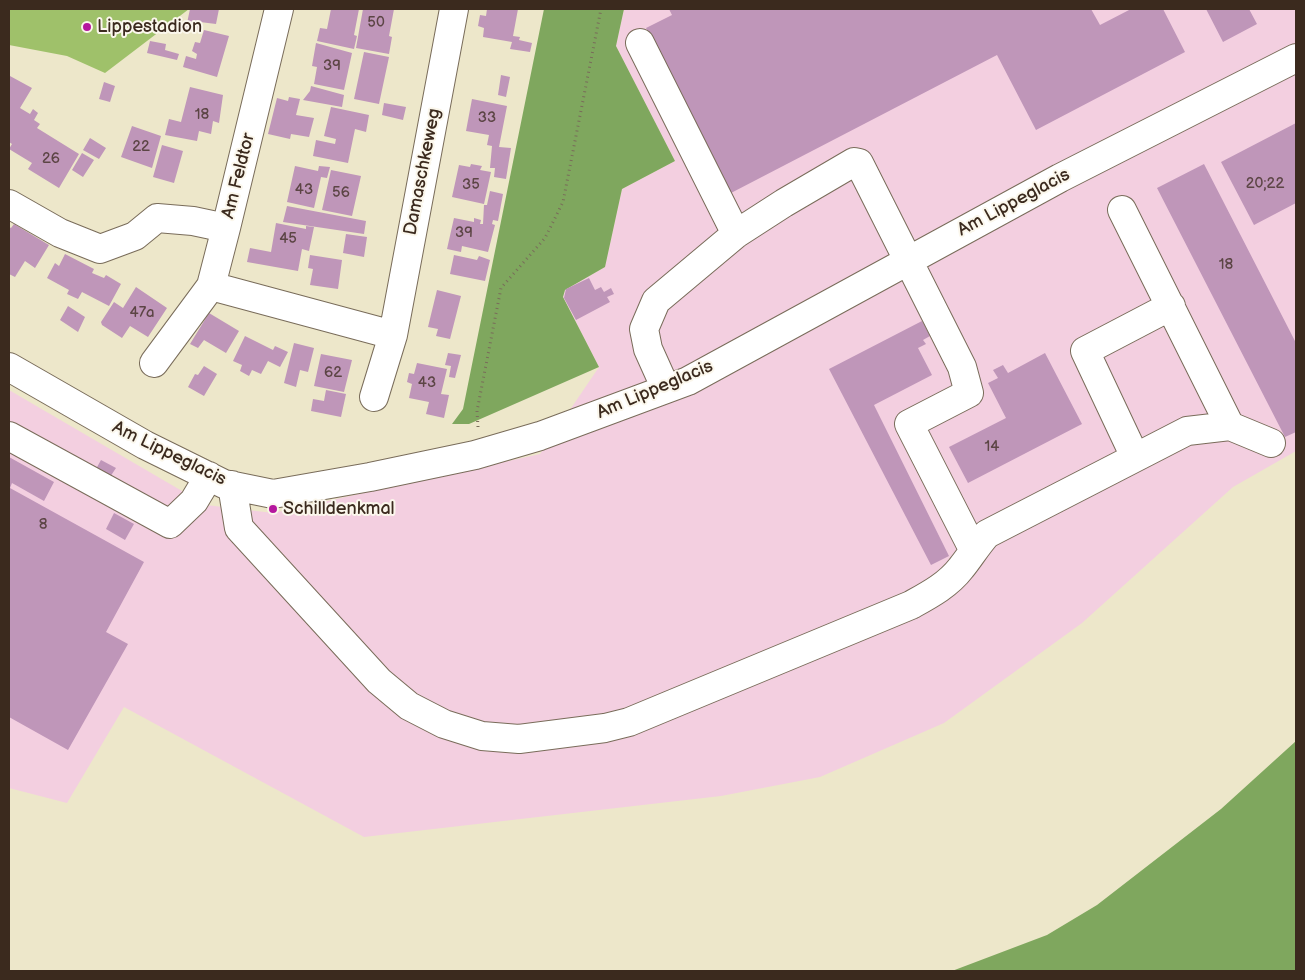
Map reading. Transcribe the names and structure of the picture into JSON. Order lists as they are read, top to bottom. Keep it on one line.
{"streets":{"street":["Damaschkeweg","Am Feldtor","Am Lippeglacis"]},"places":["Lippestadion","Schilldenkmal"],"house_numbers":["50","39","18","33","22","26","20;22","35","43","56","39","45","18","47a","62","43","14","8"]}
